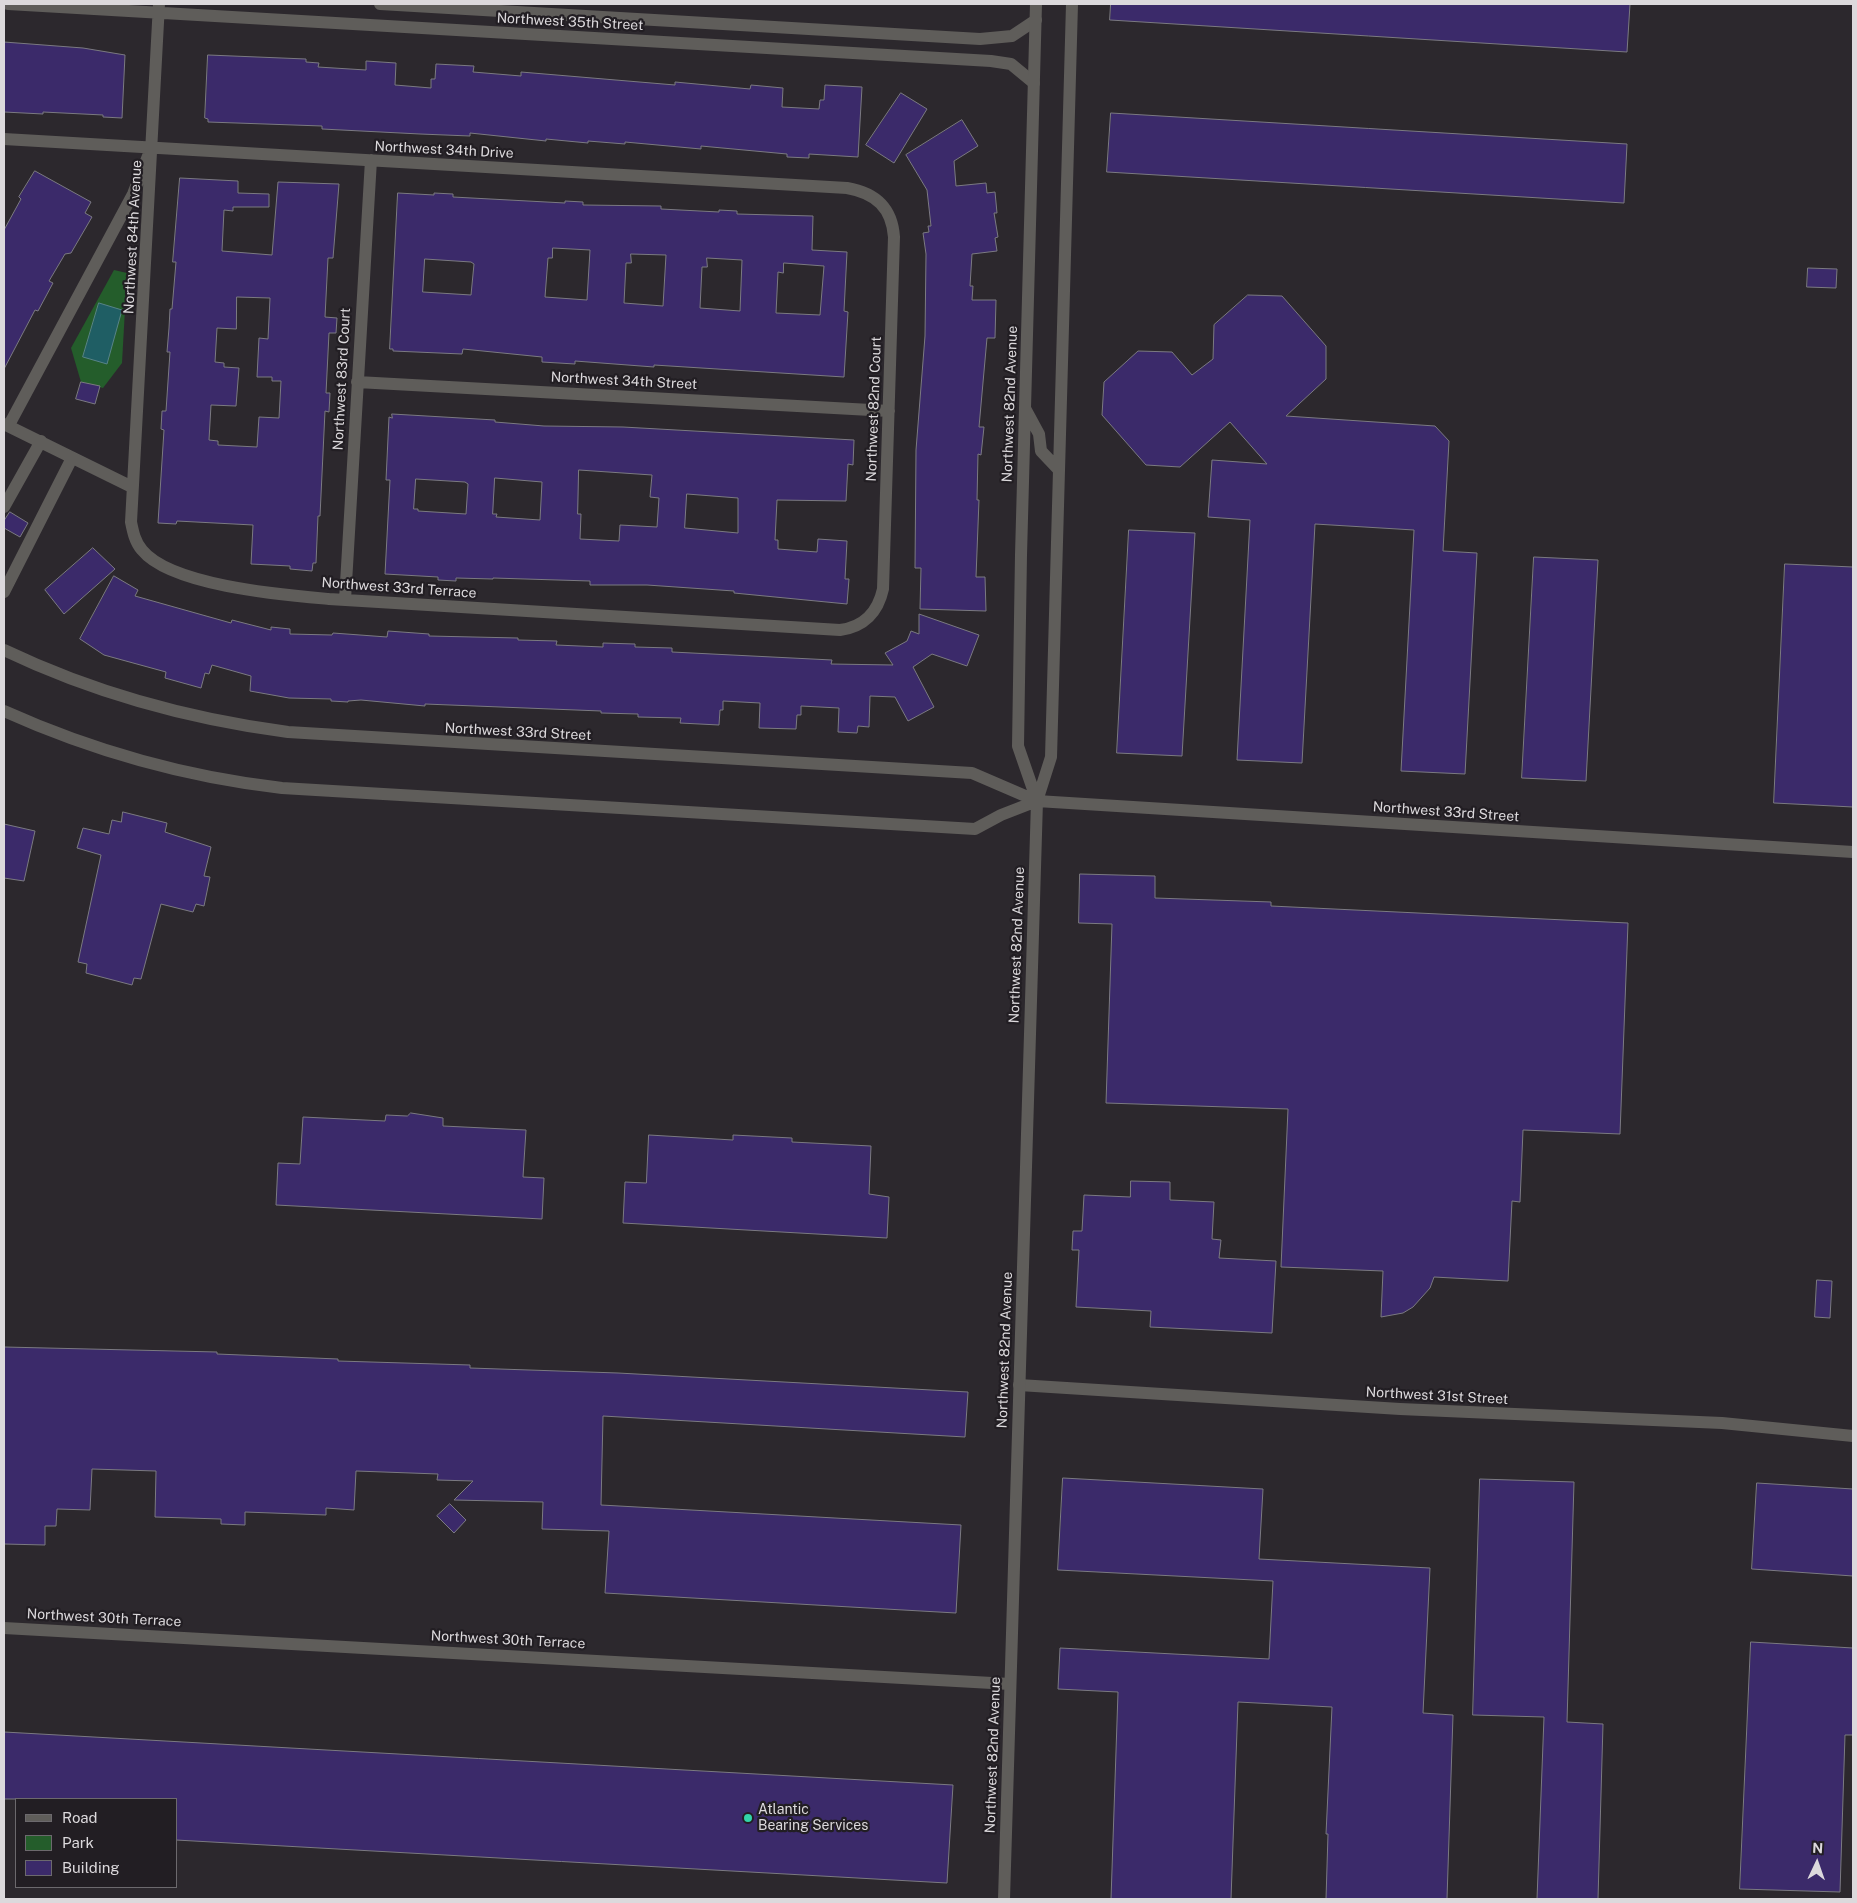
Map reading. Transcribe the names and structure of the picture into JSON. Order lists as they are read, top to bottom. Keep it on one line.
{"streets":{"street":["Northwest 35th Street","Northwest 34th Drive","Northwest 84th Avenue","Northwest 83rd Court","Northwest 34th Street","Northwest 82nd Avenue","Northwest 82nd Court","Northwest 33rd Terrace","Northwest 33rd Street","Northwest 31st Street","Northwest 30th Terrace"]},"crossings":[["Northwest 35th Street","Northwest 82nd Avenue"],["Northwest 34th Drive","Northwest 84th Avenue"],["Northwest 34th Drive","Northwest 83rd Court"],["Northwest 34th Drive","Northwest 82nd Court"],["Northwest 84th Avenue","Northwest 33rd Terrace"],["Northwest 83rd Court","Northwest 34th Street"],["Northwest 83rd Court","Northwest 33rd Terrace"],["Northwest 34th Street","Northwest 82nd Court"],["Northwest 82nd Avenue","Northwest 33rd Street"],["Northwest 82nd Avenue","Northwest 31st Street"],["Northwest 82nd Avenue","Northwest 30th Terrace"],["Northwest 82nd Court","Northwest 33rd Terrace"]],"places":["Atlantic Bearing Services"],"legend":["Road","Park","Building"],"north":"top"}
